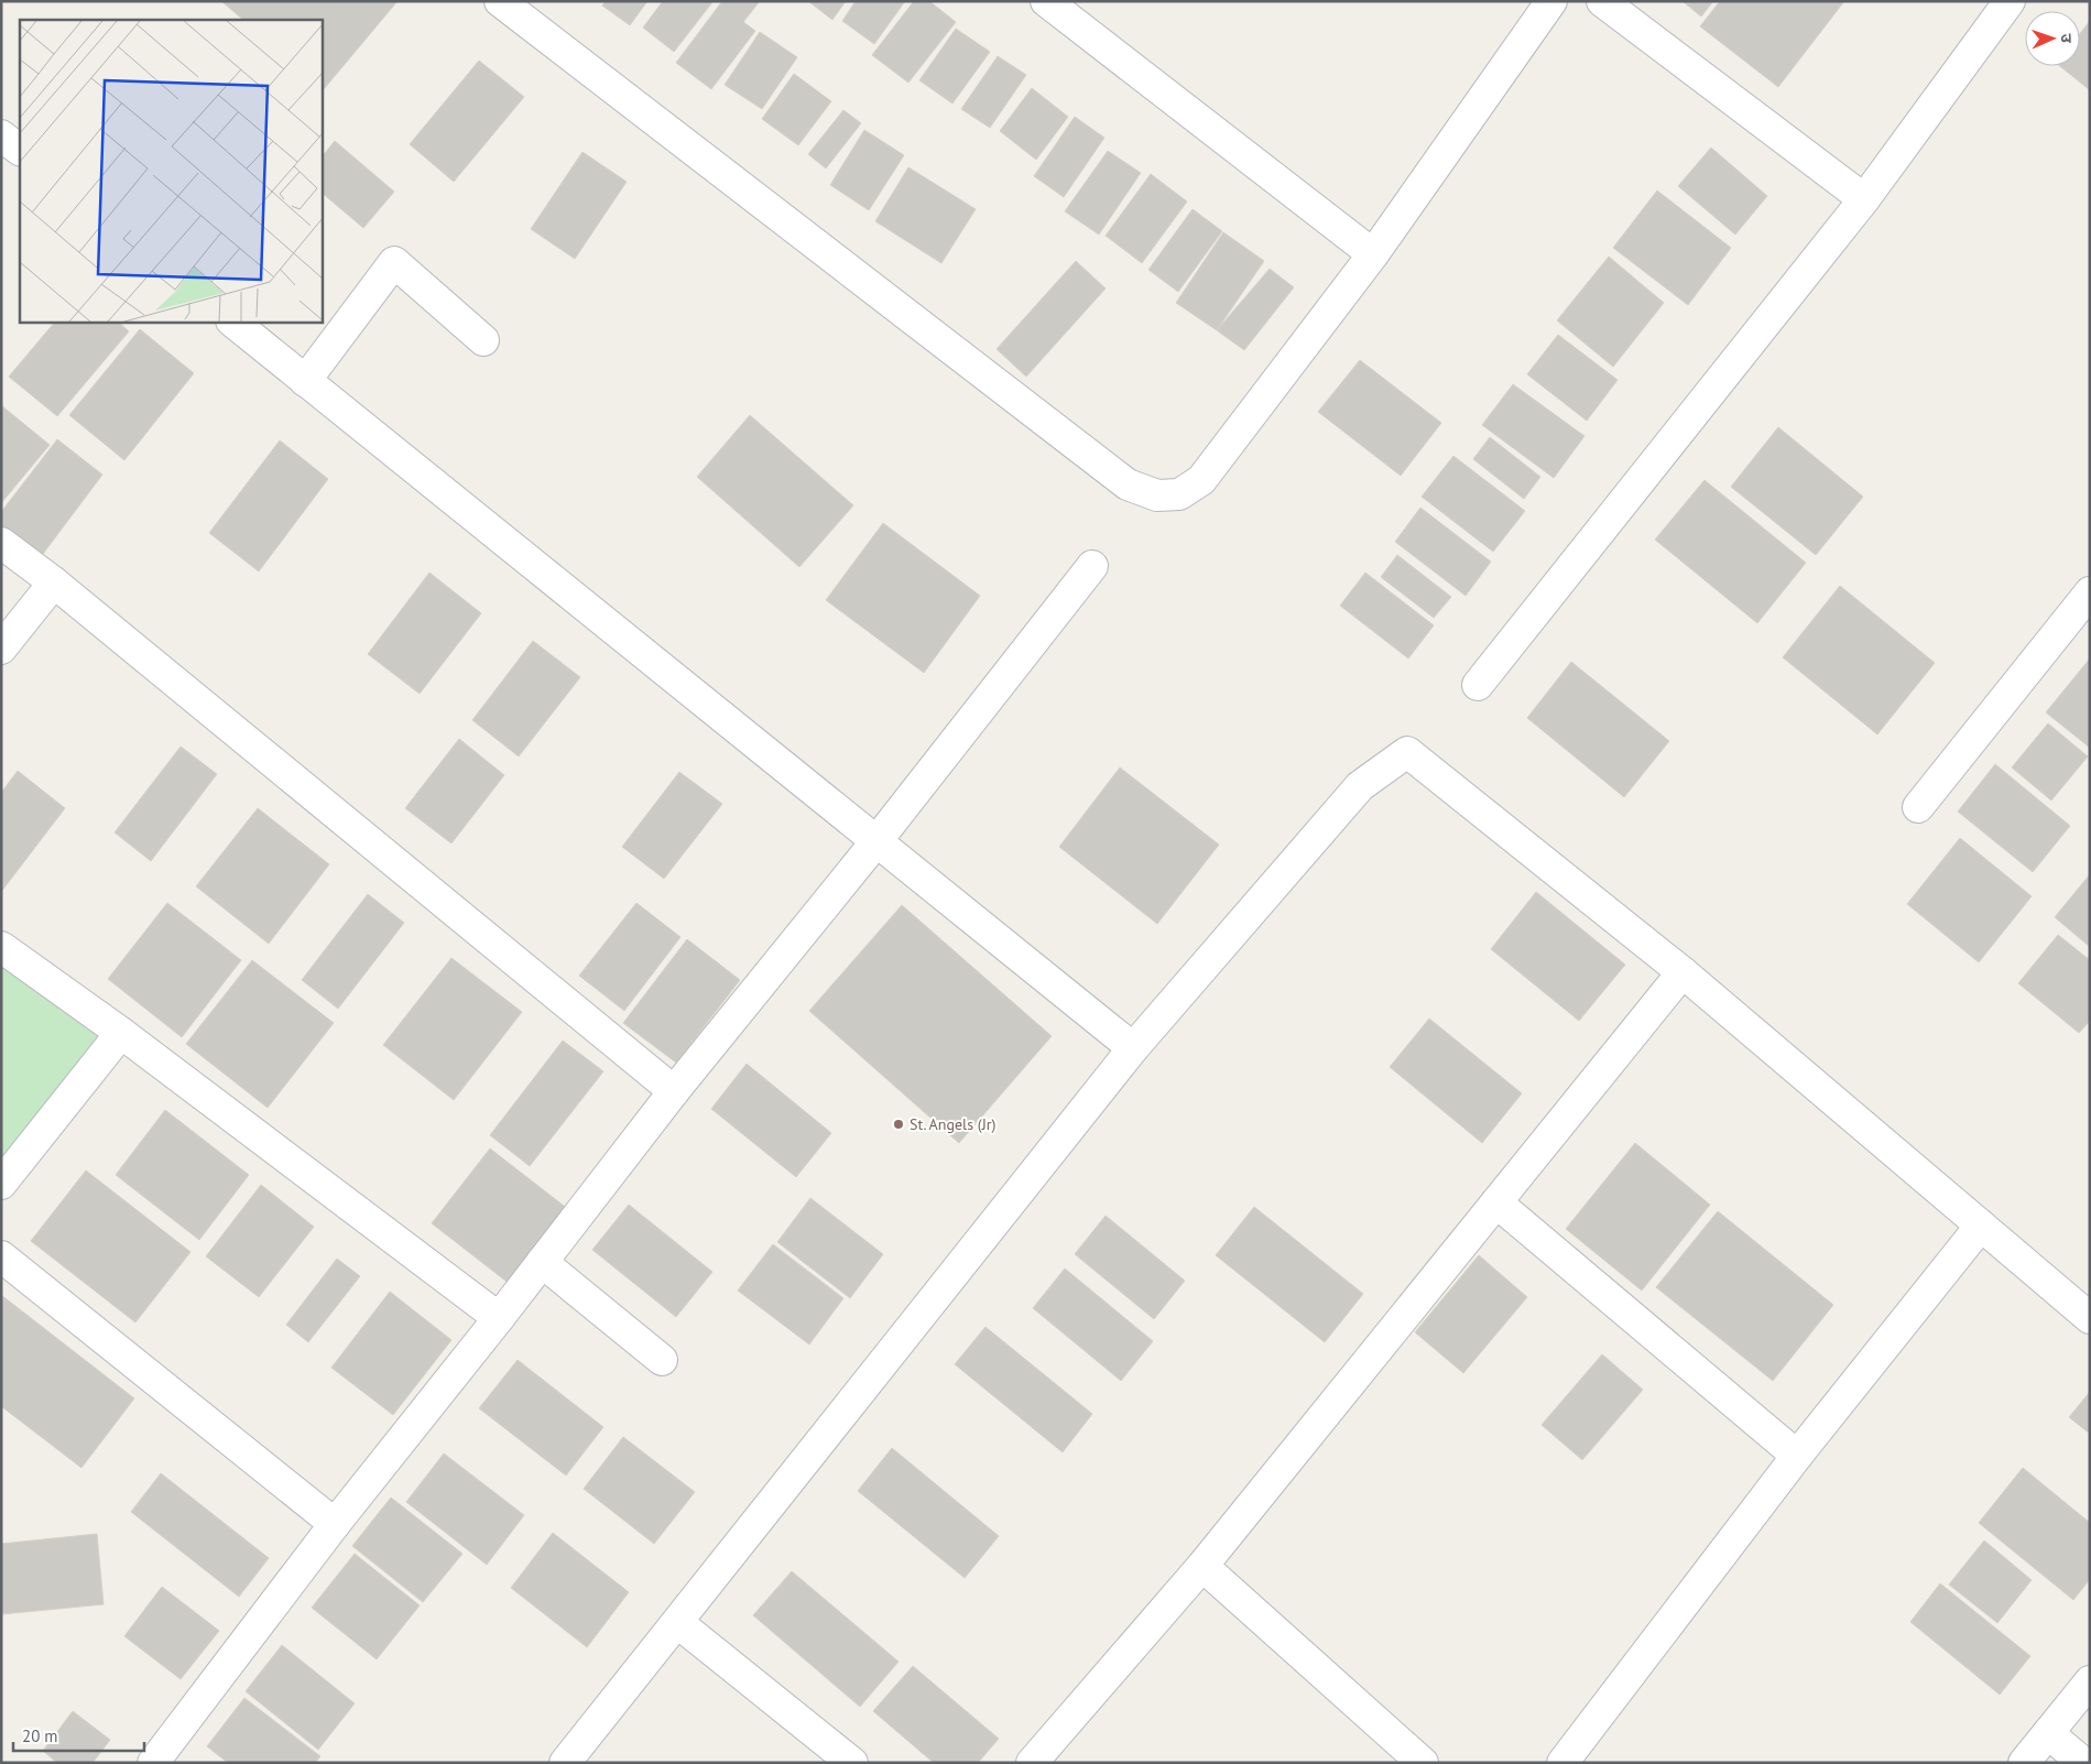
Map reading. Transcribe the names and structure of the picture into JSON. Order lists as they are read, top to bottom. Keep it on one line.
{"places":["St. Angels (Jr)"],"scale_bar":"20 m","north":"right"}
